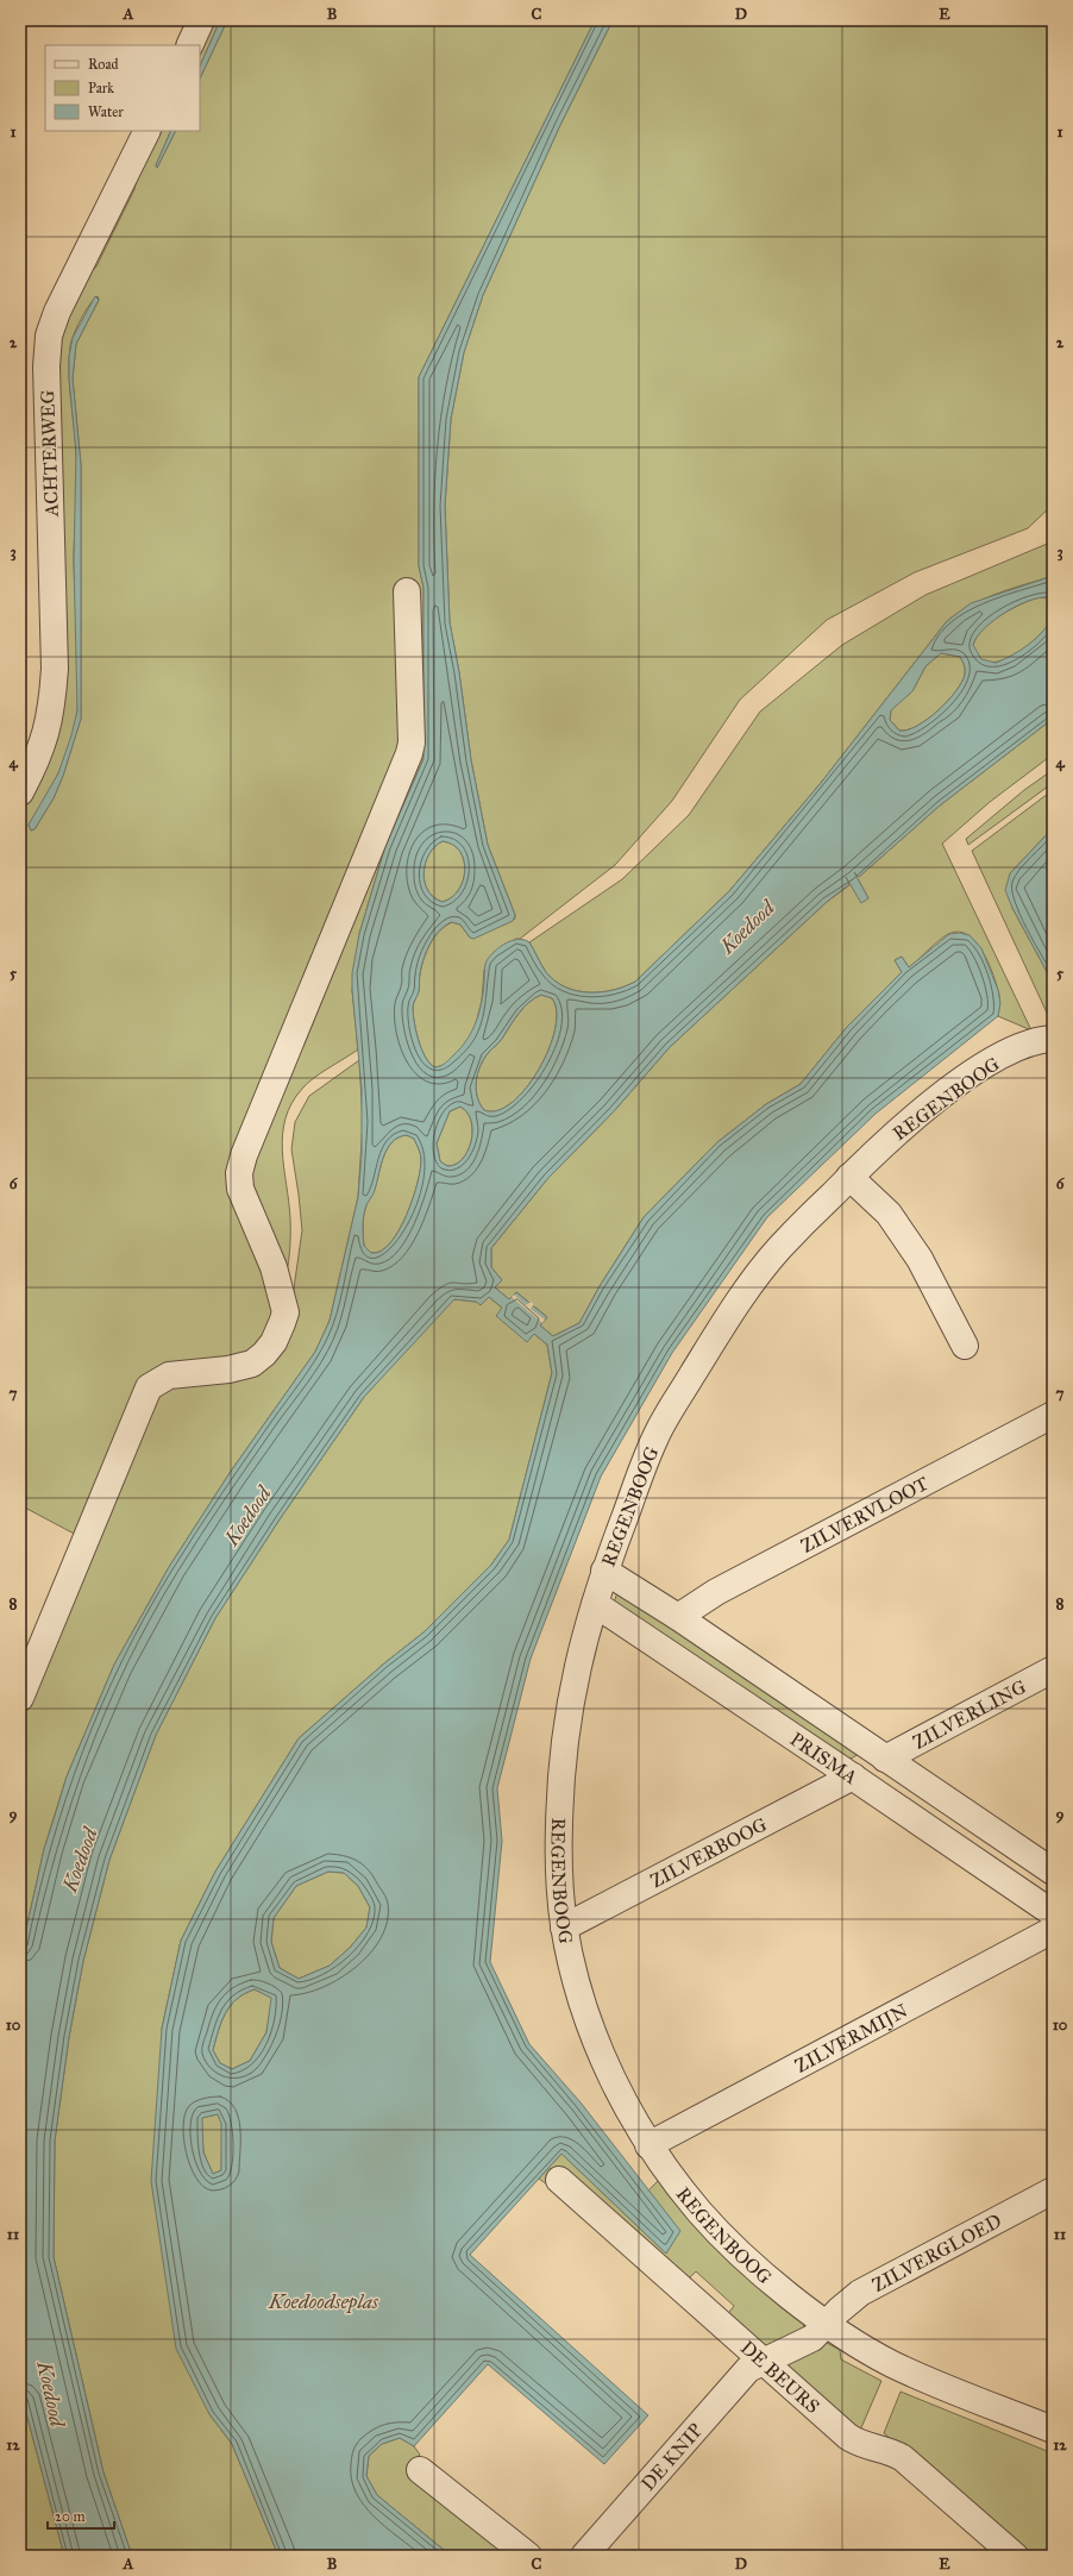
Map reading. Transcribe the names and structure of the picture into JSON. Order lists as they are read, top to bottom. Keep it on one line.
{"streets":{"street":["ACHTERWEG","REGENBOOG","ZILVERVLOOT","ZILVERLING","PRISMA","ZILVERBOOG","ZILVERMIJN","ZILVERGLOED","DE BEURS","DE KNIP"]},"crossings":[["REGENBOOG","PRISMA"],["REGENBOOG","ZILVERBOOG"],["REGENBOOG","ZILVERMIJN"],["REGENBOOG","ZILVERGLOED"],["ZILVERVLOOT","PRISMA"],["ZILVERLING","PRISMA"],["PRISMA","ZILVERBOOG"],["ZILVERGLOED","DE BEURS"],["ZILVERGLOED","DE KNIP"],["DE BEURS","DE KNIP"]],"water":["Koedood","Koedoodseplas"],"legend":["Road","Park","Water"],"scale_bar":"20 m","grid":{"columns":["A","B","C","D","E"],"rows":["1","2","3","4","5","6","7","8","9","10","11","12"]}}
